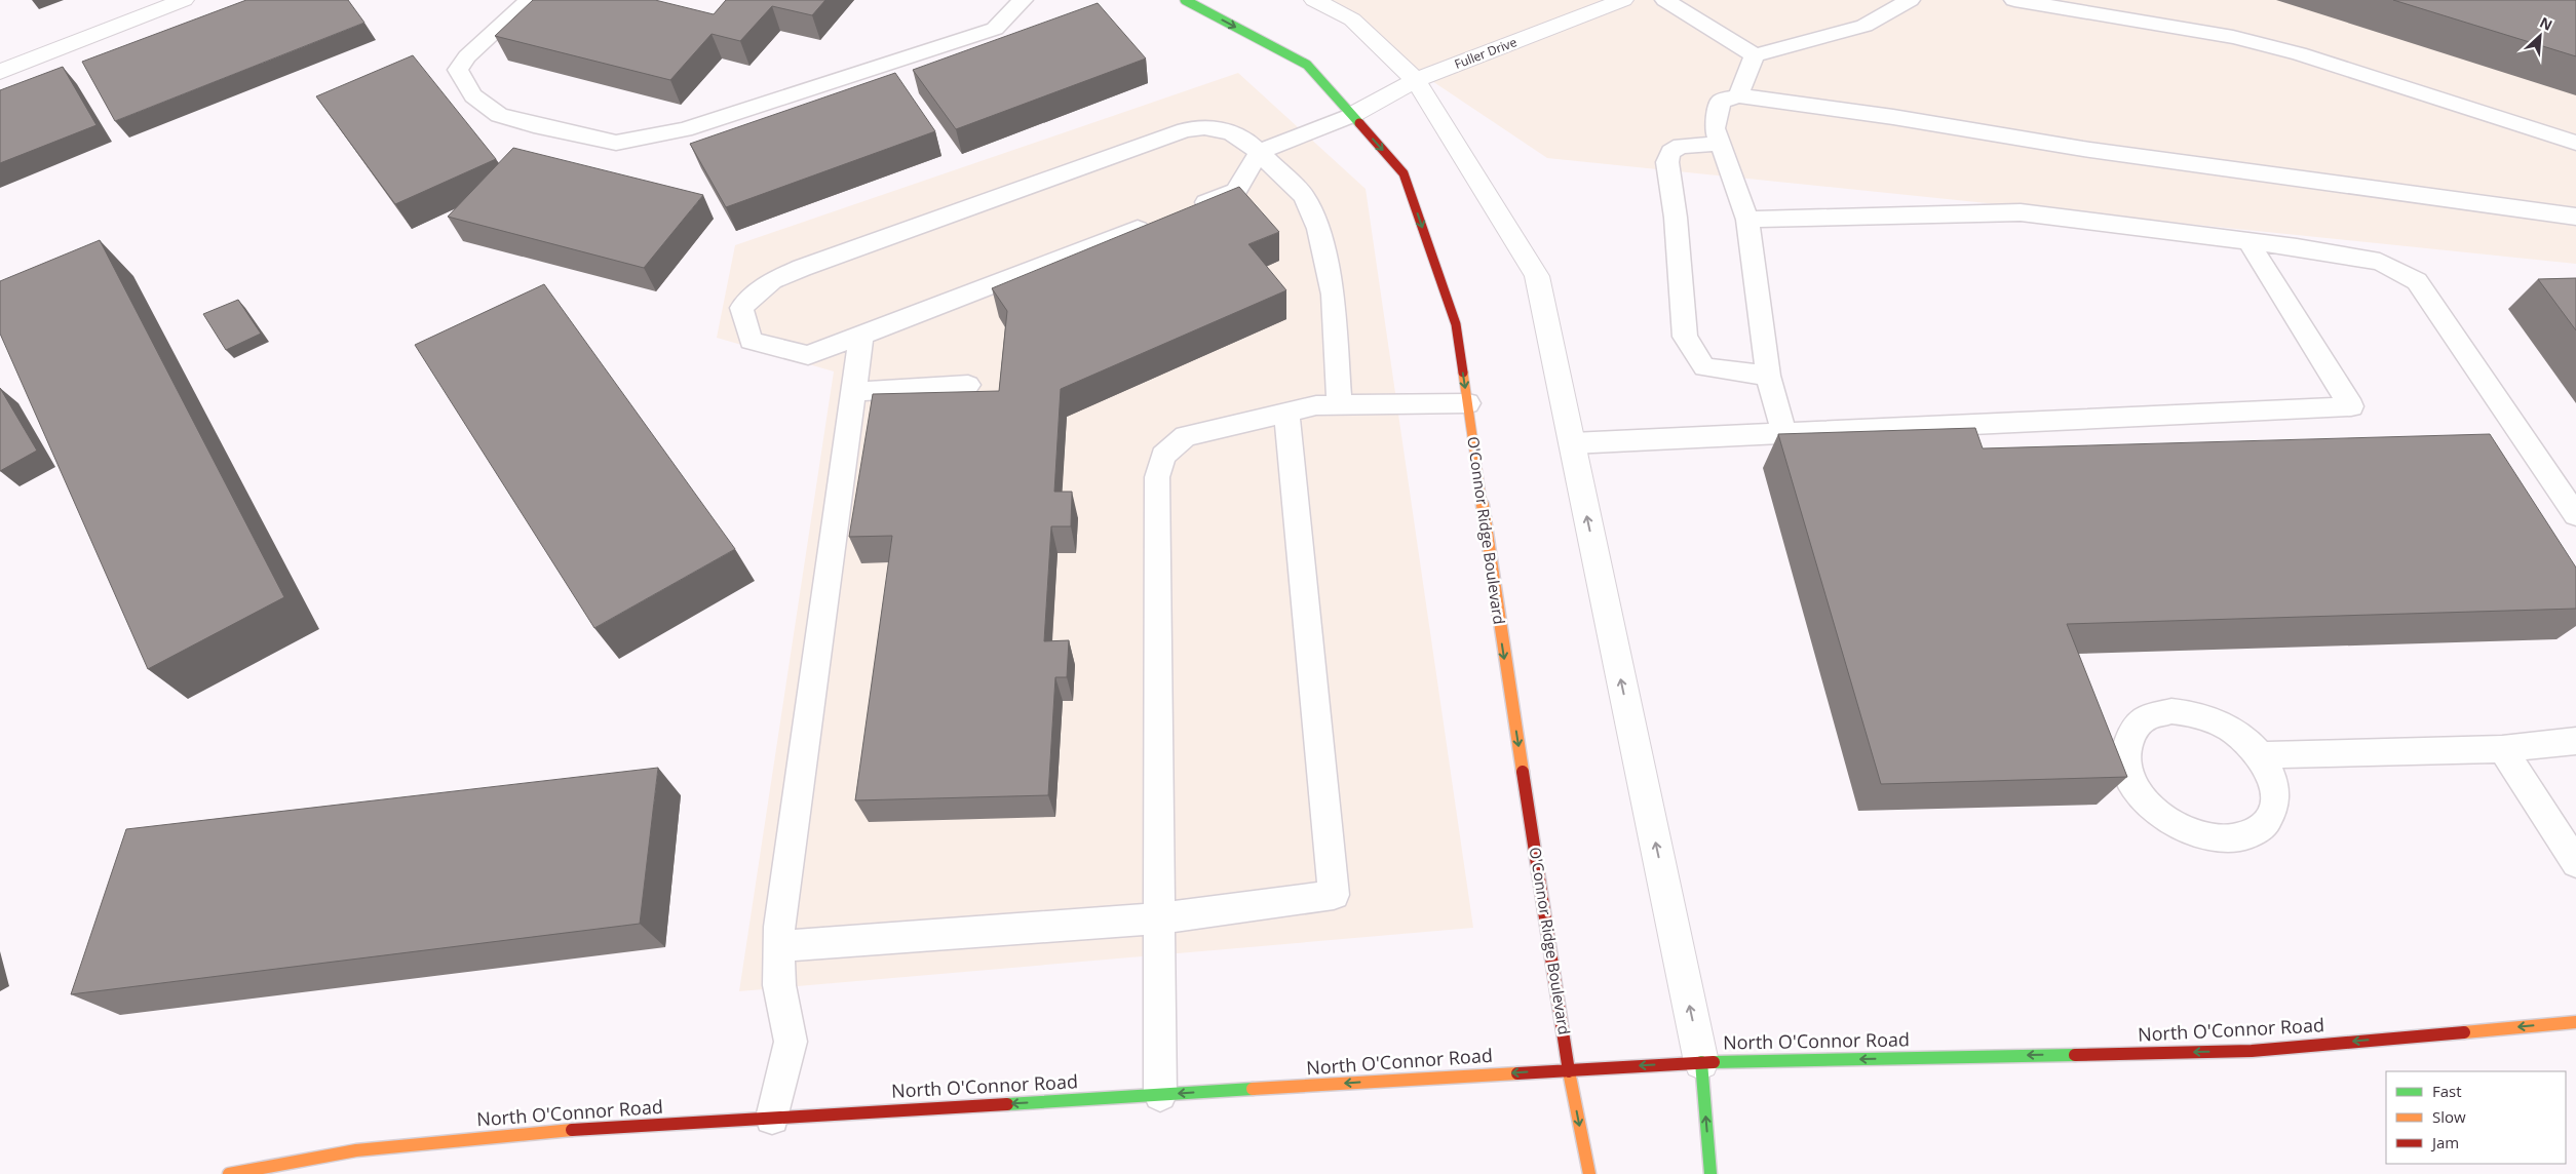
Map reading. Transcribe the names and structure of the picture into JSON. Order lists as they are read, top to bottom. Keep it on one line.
{"streets":{"main road":["O'Connor Ridge Boulevard","North O'Connor Road"],"street":["Fuller Drive"]},"crossings":[["Fuller Drive","O'Connor Ridge Boulevard"],["O'Connor Ridge Boulevard","North O'Connor Road"]],"one_way":["O'Connor Ridge Boulevard","North O'Connor Road"],"legend":["Fast","Slow","Jam"],"north":"top right"}
